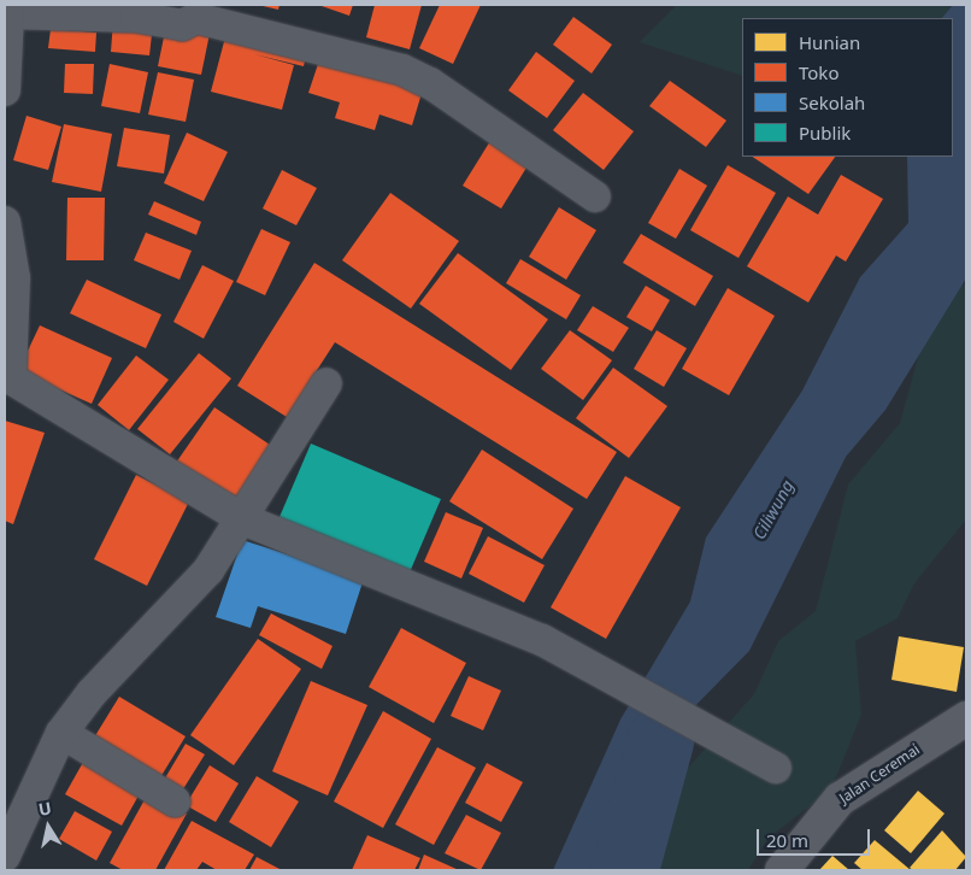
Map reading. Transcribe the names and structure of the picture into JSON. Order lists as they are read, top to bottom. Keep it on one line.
{"streets":{"street":["Jalan Ceremai"]},"water":["Ciliwung"],"legend":["Hunian","Toko","Sekolah","Publik"],"scale_bar":"20 m","north":"top"}
